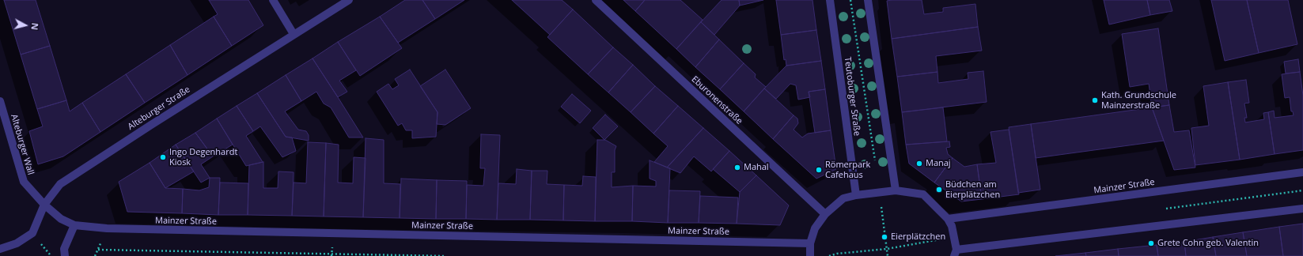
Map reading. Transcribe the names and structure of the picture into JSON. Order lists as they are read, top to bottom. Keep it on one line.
{"streets":{"street":["Teutoburger Straße","Eburonenstraße","Alteburger Straße","Alteburger Wall","Mainzer Straße"]},"crossings":[["Alteburger Straße","Alteburger Wall"],["Alteburger Straße","Mainzer Straße"],["Alteburger Wall","Mainzer Straße"]],"places":["Kath. Grundschule Mainzerstraße","Ingo Degenhardt Kiosk","Manaj","Mahal","Römerpark Cafehaus","Büdchen am Eierplätzchen","Eierplätzchen","Grete Cohn geb. Valentin"],"north":"right"}
